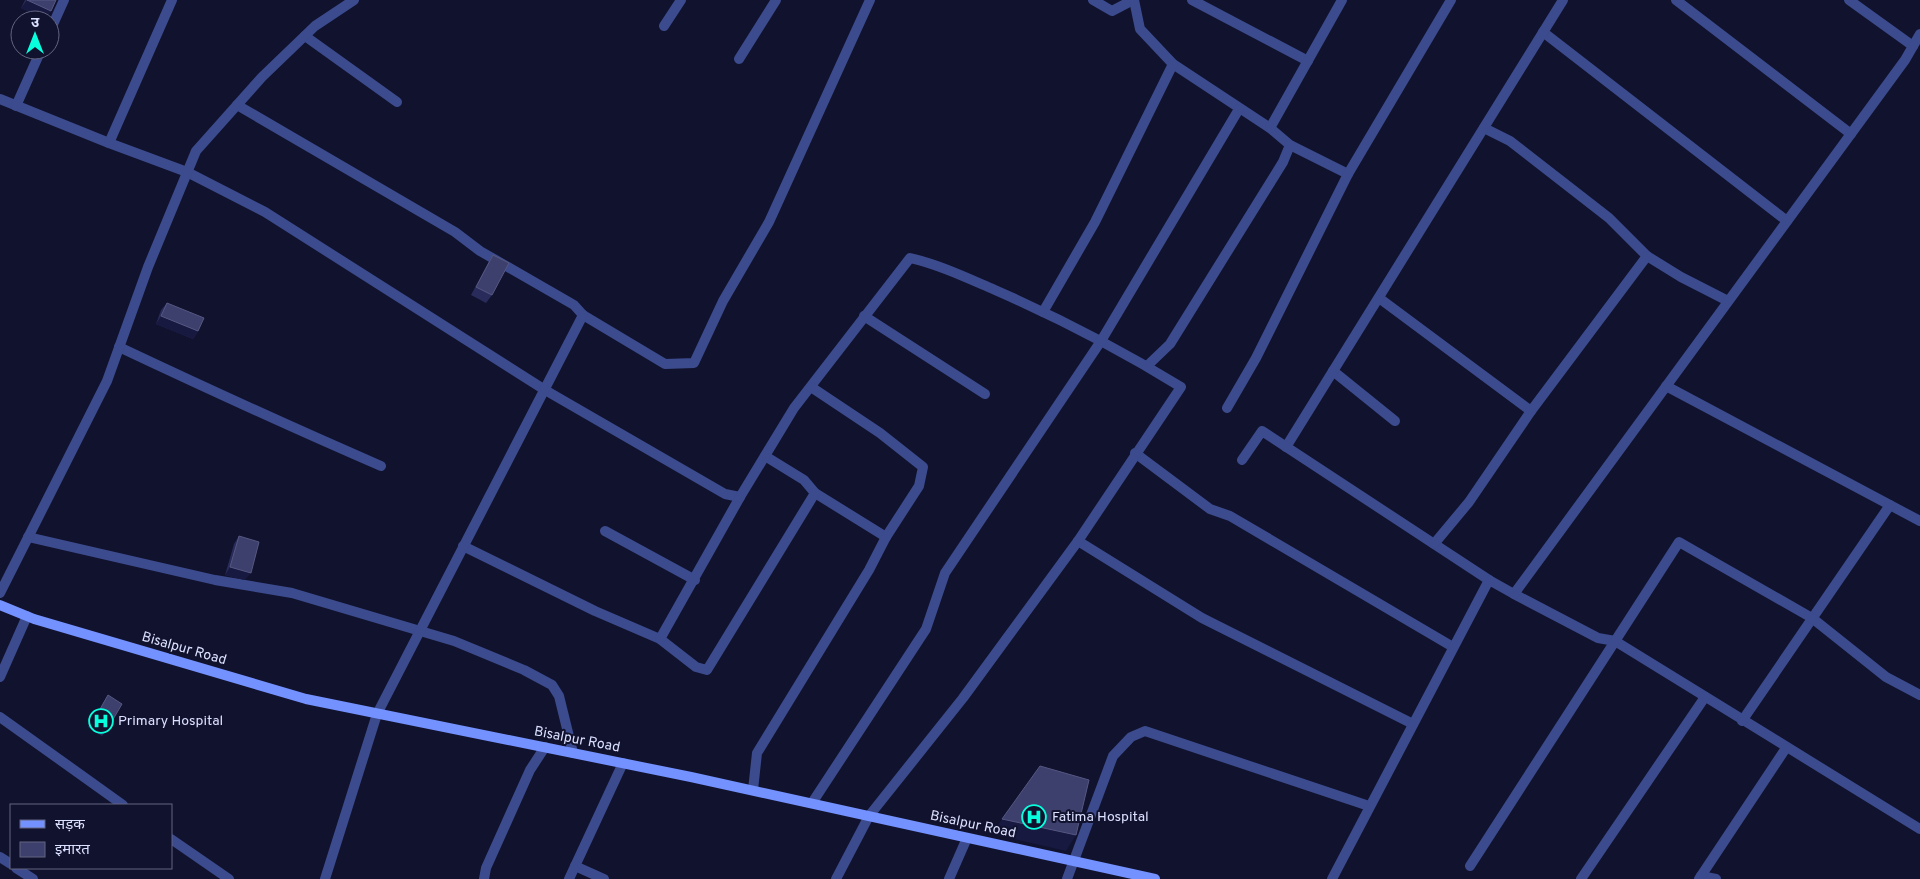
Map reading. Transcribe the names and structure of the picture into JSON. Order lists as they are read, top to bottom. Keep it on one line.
{"streets":{"main road":["Bisalpur Road"]},"places":{"hospital":["Primary Hospital","Fatima Hospital"]},"legend":["सड़क","इमारत"],"north":"top"}
